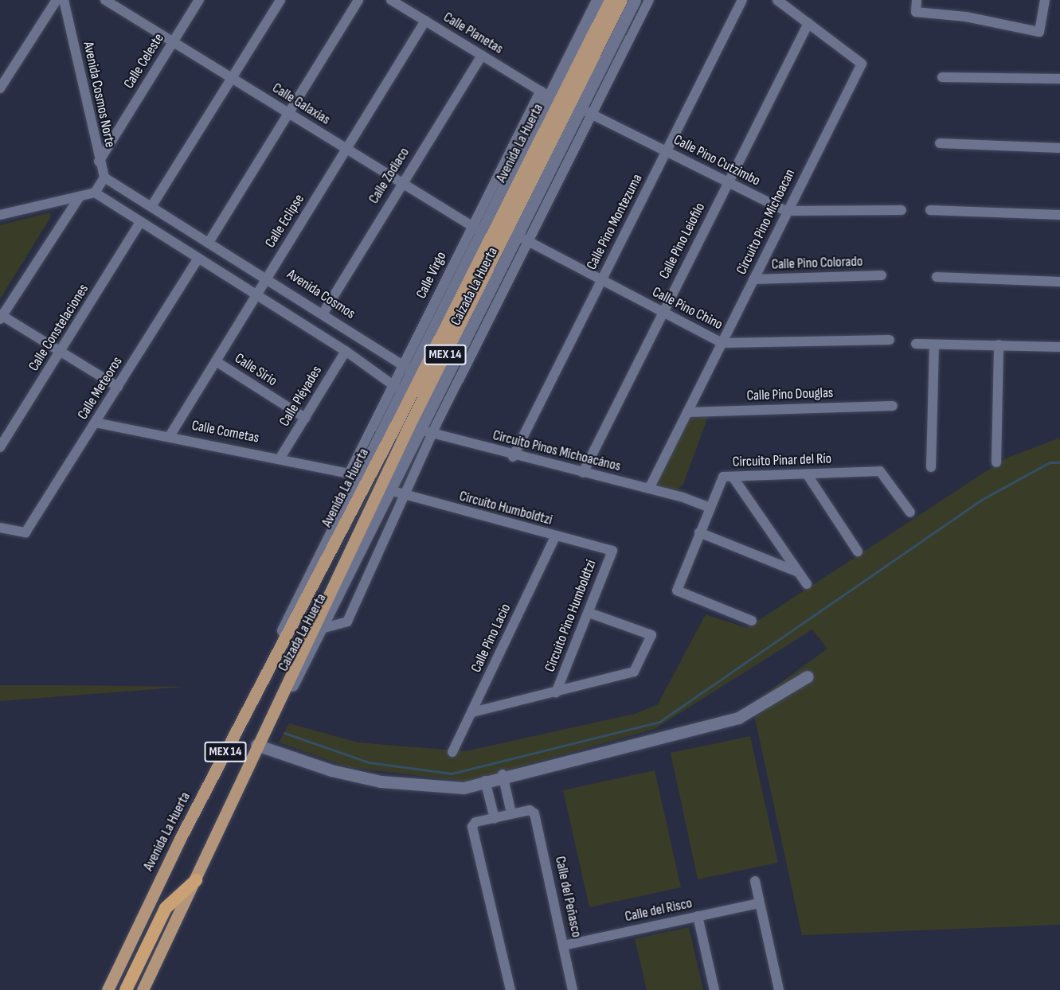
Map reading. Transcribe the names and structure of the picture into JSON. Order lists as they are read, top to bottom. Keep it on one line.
{"streets":{"main road":["Avenida La Huerta","MEX 14"],"street":["Calle Planetas","Calle Celeste","Avenida Cosmos Norte","Calle Galaxias","Calle Pino Cutzimbo","Calle Zodiaco","Calle Eclipse","Calle Pino Montezuma","Circuito Pino Michoacan","Calle Pino Leiofilo","Calle Pino Colorado","Calle Virgo","Calzada La Huerta","Avenida Cosmos","Calle Pino Chino","Calle Constelaciones","Calle Sirio","Calle Meteoros","Calle Pino Douglas","Calle Pléyades","Calle Cometas","Circuito Pinos Michoacános","Circuito Pinar del Río","Circuito Humboldtzi","Circuito Pino Humboldtzi","Calle Pino Lacio","Calle del Peñasco","Calle del Risco"]},"crossings":[["Calle Planetas","Avenida La Huerta"],["Calle Planetas","Calle Pino Cutzimbo"],["Calle Planetas","Calle Zodiaco"],["Calle Planetas","Calle Eclipse"],["Calle Planetas","Calle Virgo"],["Calle Planetas","Calzada La Huerta"],["Calle Celeste","Avenida Cosmos Norte"],["Calle Celeste","Calle Galaxias"],["Avenida Cosmos Norte","Avenida Cosmos"],["Calle Galaxias","Avenida La Huerta"],["Calle Galaxias","Calle Zodiaco"],["Calle Galaxias","Calle Eclipse"],["Calle Galaxias","Calle Virgo"],["Avenida La Huerta","Calle Virgo"],["Avenida La Huerta","Calzada La Huerta"],["Avenida La Huerta","Avenida Cosmos"],["Avenida La Huerta","Calle Pino Chino"],["Avenida La Huerta","Circuito Pinos Michoacános"],["Calle Pino Cutzimbo","Calle Pino Montezuma"],["Calle Pino Cutzimbo","Circuito Pino Michoacan"],["Calle Pino Cutzimbo","Calle Pino Leiofilo"],["Calle Pino Cutzimbo","Calzada La Huerta"],["Calle Zodiaco","Avenida Cosmos"],["Calle Eclipse","Avenida Cosmos"],["Calle Eclipse","Calle Sirio"],["Calle Eclipse","Calle Cometas"],["Calle Pino Montezuma","Calle Pino Chino"],["Calle Pino Montezuma","Circuito Pinos Michoacános"],["Circuito Pino Michoacan","Calle Pino Leiofilo"],["Circuito Pino Michoacan","Calle Pino Colorado"],["Circuito Pino Michoacan","Calle Pino Chino"],["Circuito Pino Michoacan","Calle Pino Douglas"],["Circuito Pino Michoacan","Circuito Pinos Michoacános"],["Calle Pino Leiofilo","Calle Pino Chino"],["Calle Pino Leiofilo","Circuito Pinos Michoacános"],["Calle Virgo","Calzada La Huerta"],["Calle Virgo","Avenida Cosmos"],["Calle Virgo","Calle Cometas"],["Calzada La Huerta","Calle Pino Chino"],["Calzada La Huerta","Circuito Pinos Michoacános"],["Calzada La Huerta","Circuito Humboldtzi"],["Calle Sirio","Calle Pléyades"],["Calle Meteoros","Calle Cometas"],["Calle Pléyades","Calle Cometas"],["Circuito Pinos Michoacános","Circuito Pinar del Río"],["Circuito Humboldtzi","Circuito Pino Humboldtzi"],["Circuito Humboldtzi","Calle Pino Lacio"],["Circuito Pino Humboldtzi","Calle Pino Lacio"],["Calle del Peñasco","Calle del Risco"]]}
